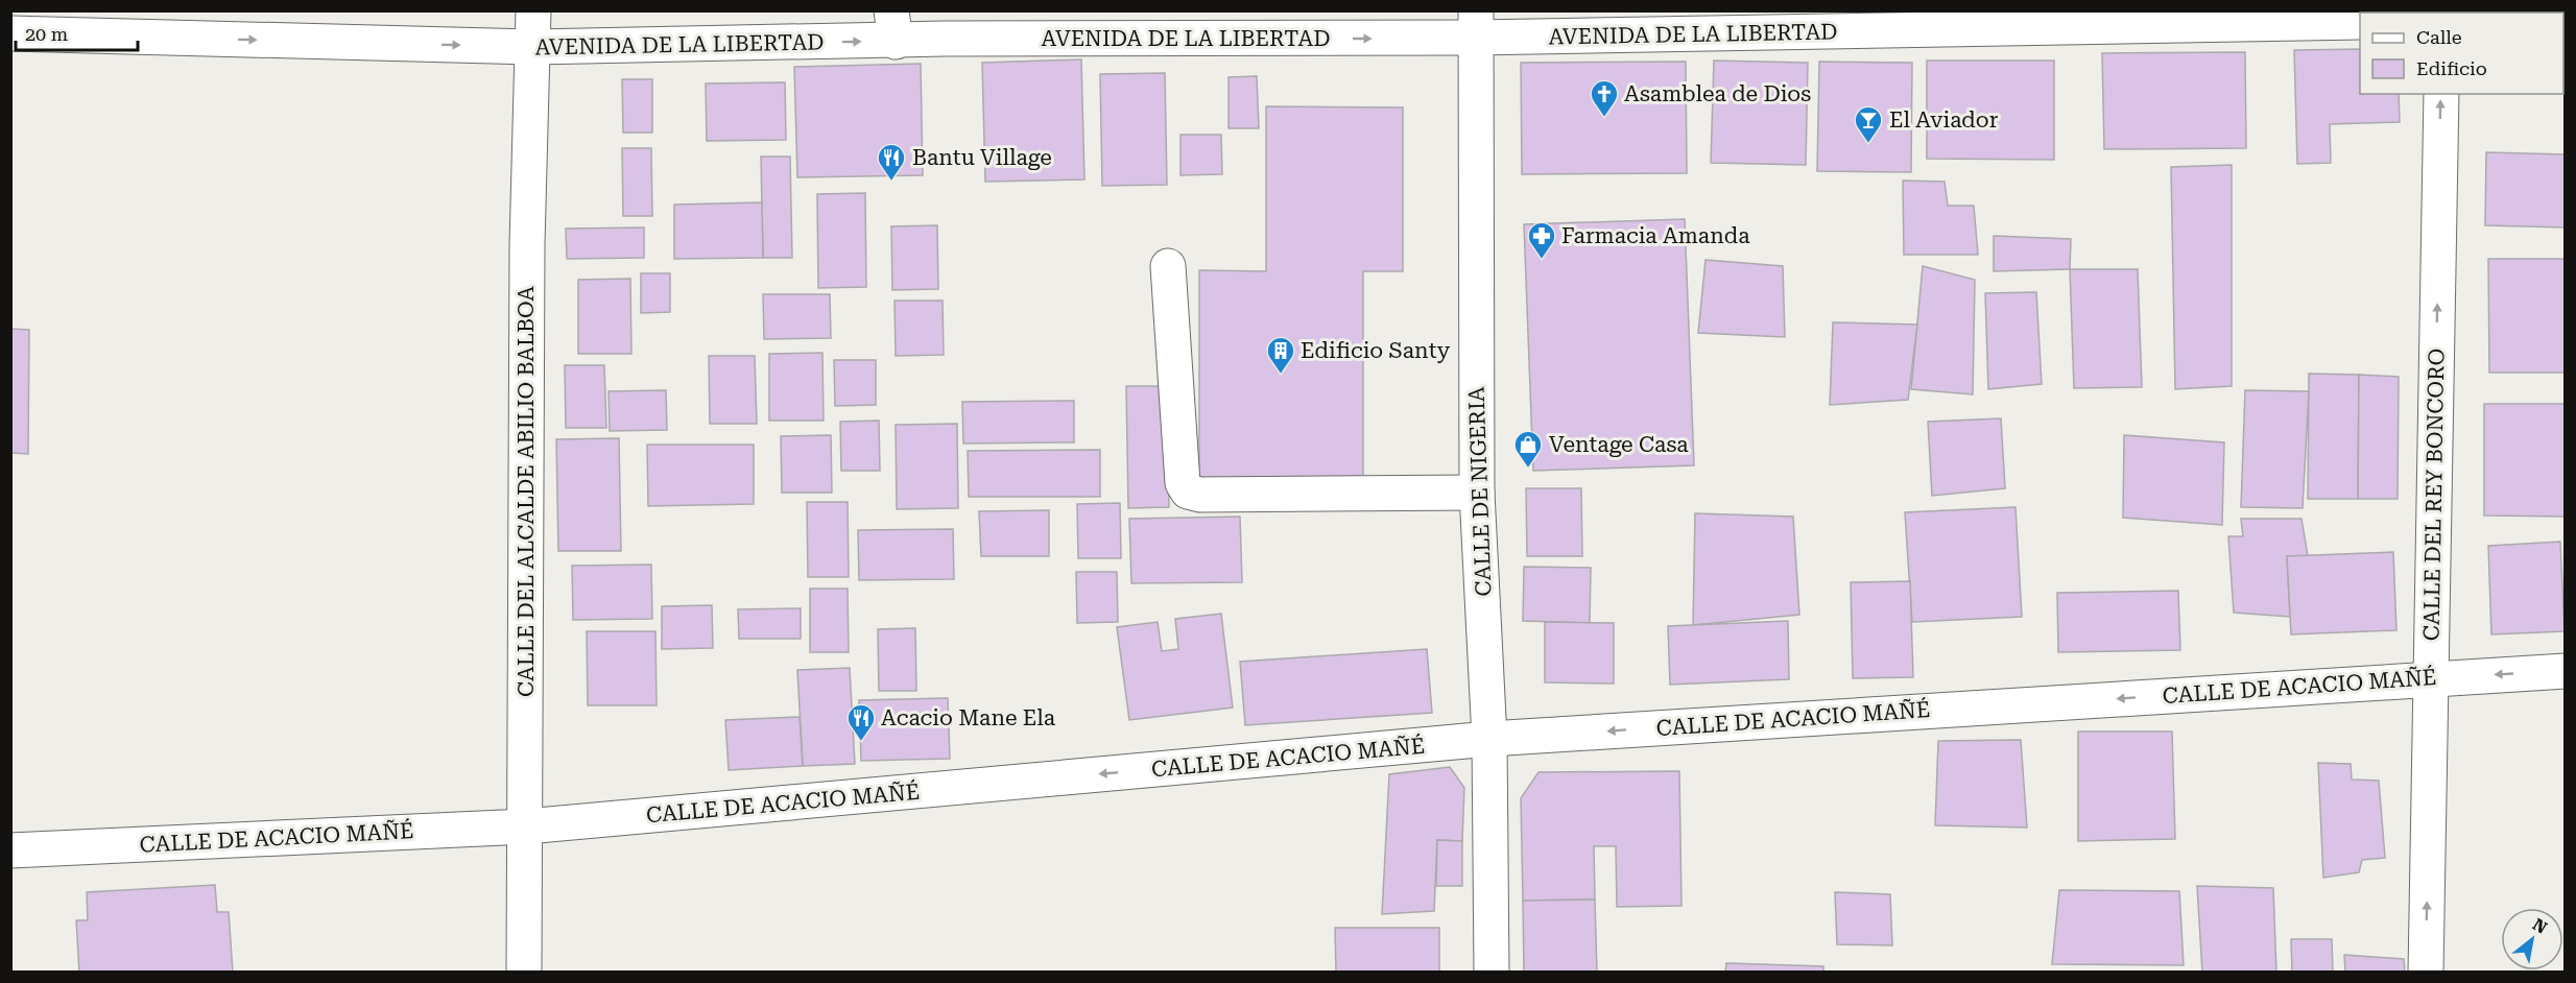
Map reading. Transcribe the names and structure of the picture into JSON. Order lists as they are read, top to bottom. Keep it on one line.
{"streets":{"street":["AVENIDA DE LA LIBERTAD","CALLE DEL ALCALDE ABILIO BALBOA","CALLE DE NIGERIA","CALLE DEL REY BONCORO","CALLE DE ACACIO MAÑÉ"]},"crossings":[["AVENIDA DE LA LIBERTAD","CALLE DEL ALCALDE ABILIO BALBOA"],["AVENIDA DE LA LIBERTAD","CALLE DE NIGERIA"],["CALLE DEL ALCALDE ABILIO BALBOA","CALLE DE ACACIO MAÑÉ"],["CALLE DE NIGERIA","CALLE DE ACACIO MAÑÉ"],["CALLE DEL REY BONCORO","CALLE DE ACACIO MAÑÉ"]],"one_way":["AVENIDA DE LA LIBERTAD","CALLE DEL REY BONCORO","CALLE DE ACACIO MAÑÉ"],"places":{"church":["Asamblea de Dios"],"bar":["El Aviador"],"restaurant":["Bantu Village","Acacio Mane Ela"],"pharmacy":["Farmacia Amanda"],"building":["Edificio Santy"],"shop":["Ventage Casa"]},"legend":["Calle","Edificio"],"scale_bar":"20 m","north":"top right"}
